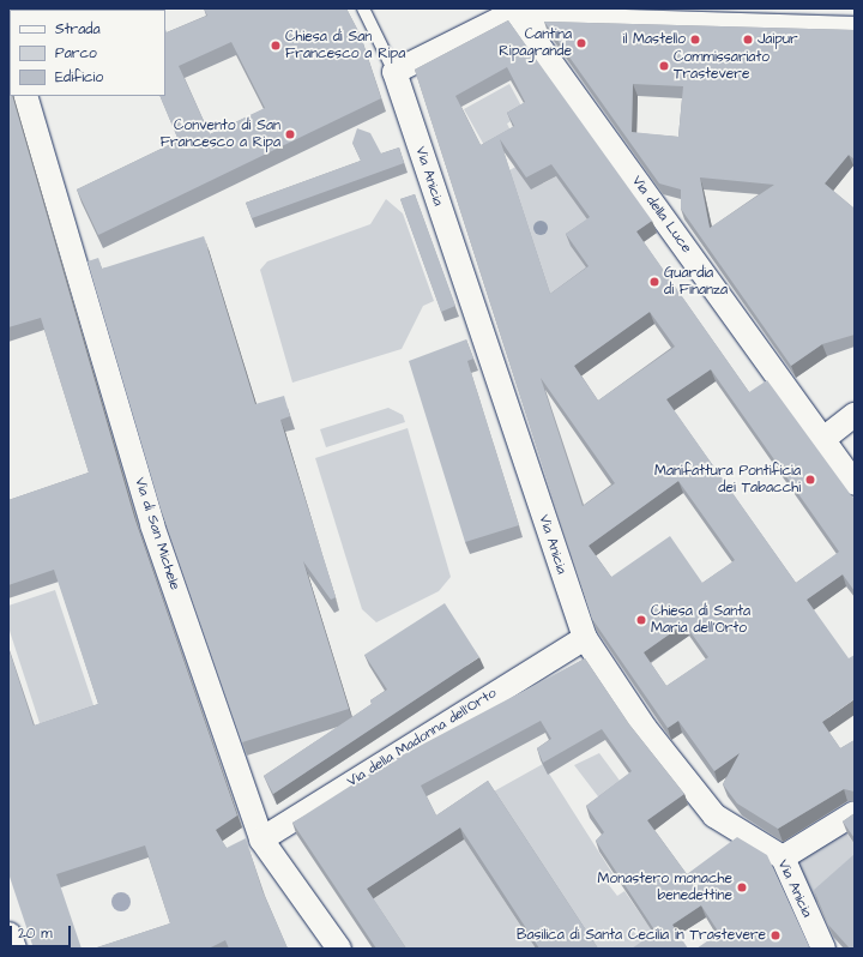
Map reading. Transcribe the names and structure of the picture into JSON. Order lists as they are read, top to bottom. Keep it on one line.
{"streets":{"street":["Via Anicia","Via della Luce","Via di San Michele","Via della Madonna dell'Orto"]},"crossings":[["Via Anicia","Via della Madonna dell'Orto"],["Via di San Michele","Via della Madonna dell'Orto"]],"places":["il Mastello","Jaipur","Cantina Ripagrande","Chiesa di San Francesco a Ripa","Commissariato Trastevere","Convento di San Francesco a Ripa","Guardia di Finanza","Manifattura Pontificia dei Tabacchi","Chiesa di Santa Maria dell'Orto","Monastero monache benedettine","Basilica di Santa Cecilia in Trastevere"],"legend":["Strada","Parco","Edificio"],"scale_bar":"20 m"}
